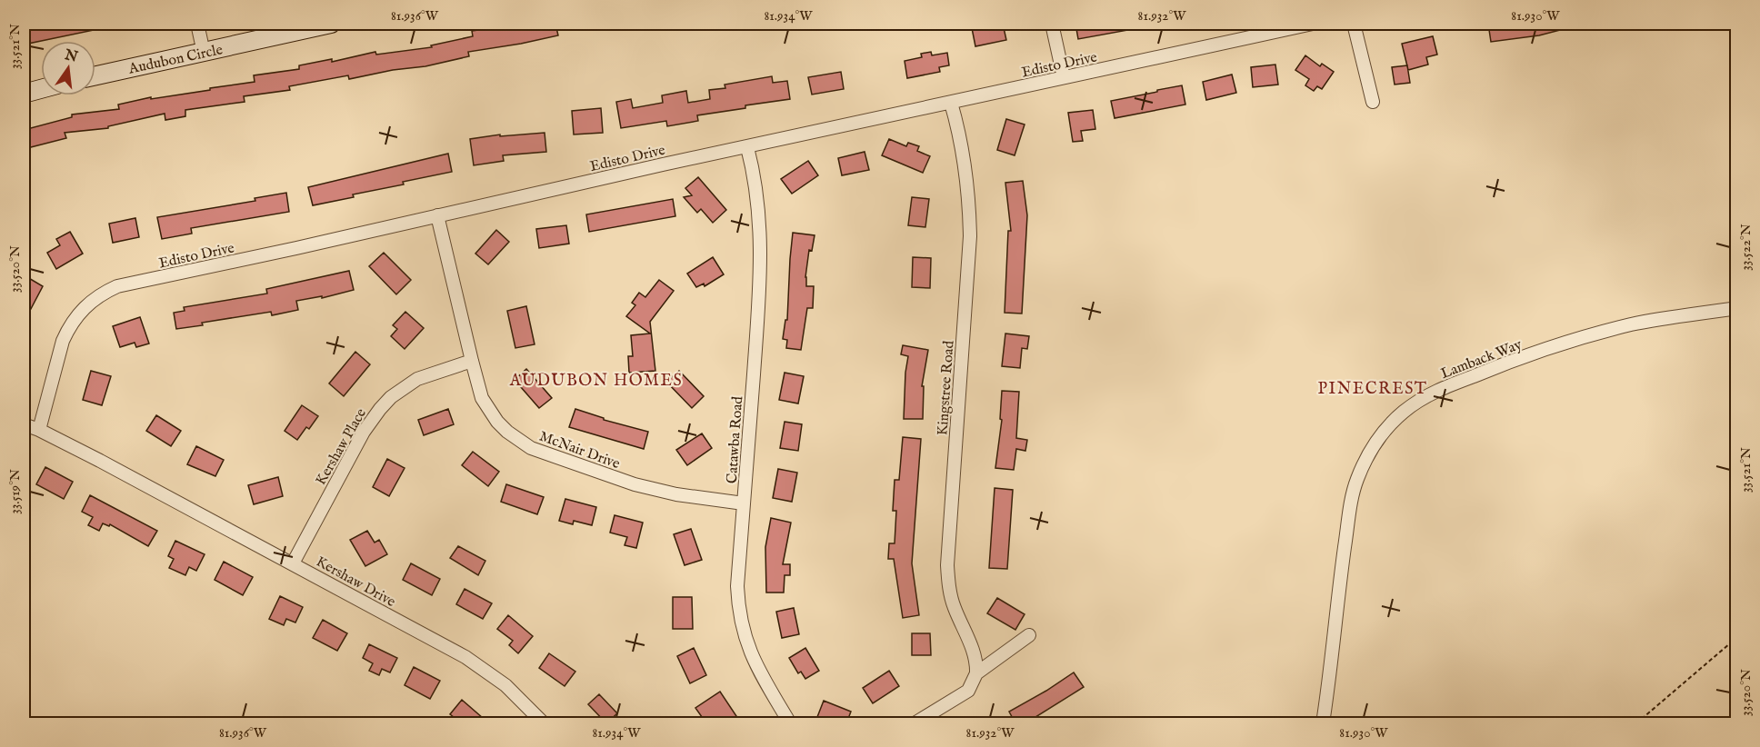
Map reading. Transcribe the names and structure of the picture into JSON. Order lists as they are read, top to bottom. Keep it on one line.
{"streets":{"street":["Audubon Circle","Edisto Drive","Lamback Way","Kingstree Road","Catawba Road","Kershaw Place","McNair Drive","Kershaw Drive"]},"crossings":[["Edisto Drive","Kingstree Road"],["Edisto Drive","Catawba Road"],["Edisto Drive","McNair Drive"],["Edisto Drive","Kershaw Drive"],["Catawba Road","McNair Drive"],["Kershaw Place","McNair Drive"],["Kershaw Place","Kershaw Drive"]],"districts":["AUDUBON HOMES","PINECREST"],"north":"top","coordinates":["81.936°W","81.934°W","81.932°W","81.930°W","33.521°N","33.522°N","33.520°N","33.519°N"]}
